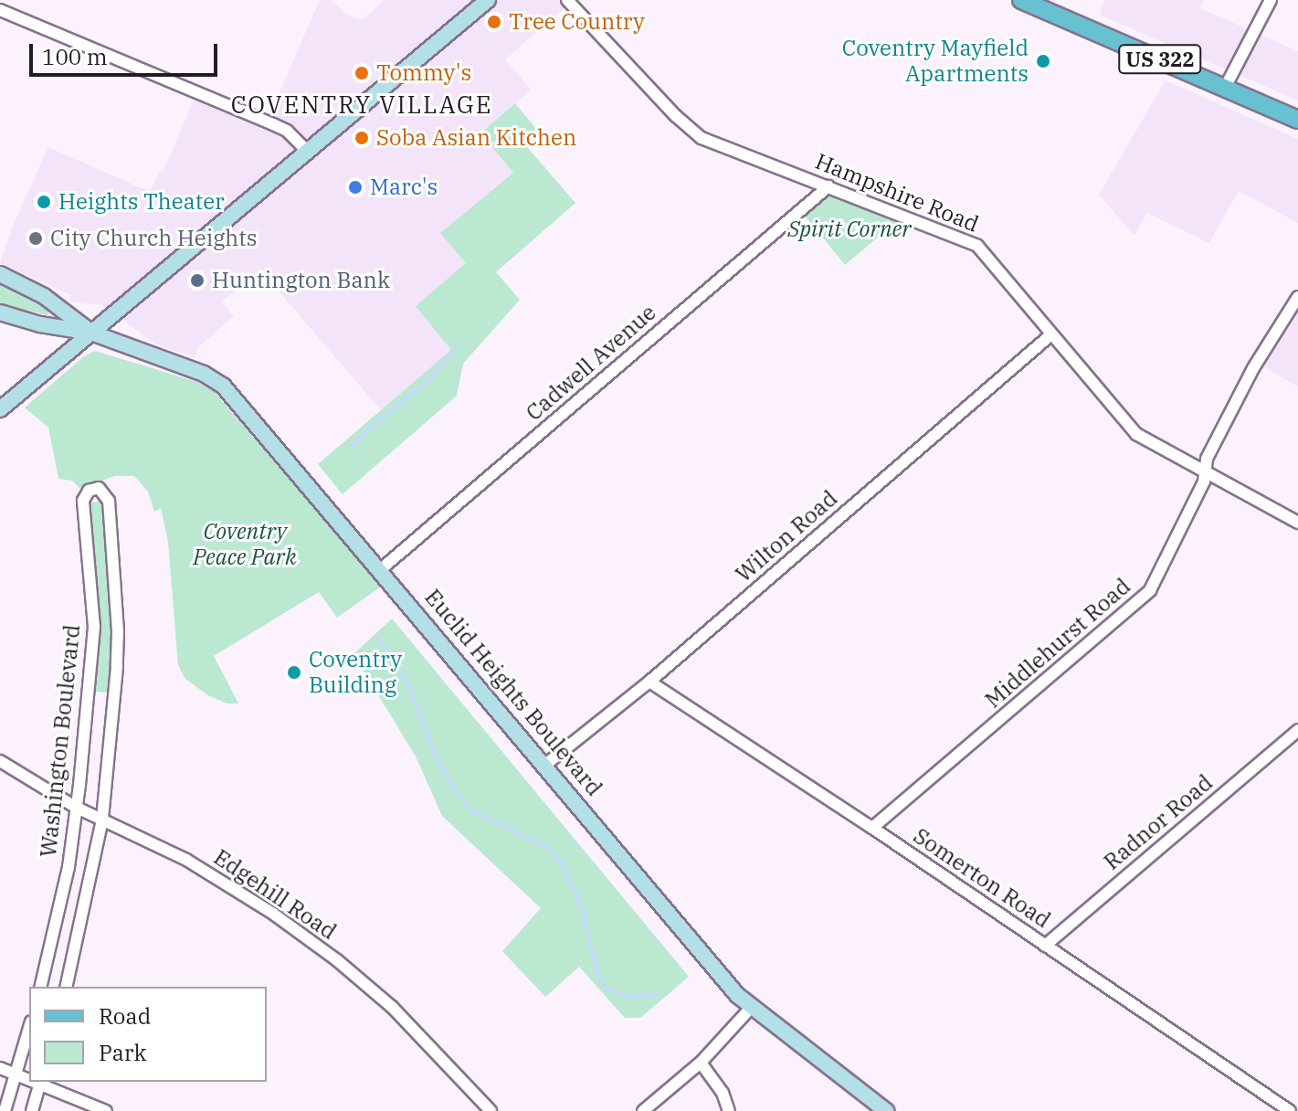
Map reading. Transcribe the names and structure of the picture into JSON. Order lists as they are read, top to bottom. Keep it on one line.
{"streets":{"main road":["US 322"],"street":["Hampshire Road","Cadwell Avenue","Wilton Road","Middlehurst Road","Euclid Heights Boulevard","Washington Boulevard","Radnor Road","Somerton Road","Edgehill Road"]},"crossings":[["Hampshire Road","Cadwell Avenue"],["Hampshire Road","Wilton Road"],["Hampshire Road","Middlehurst Road"],["Cadwell Avenue","Euclid Heights Boulevard"],["Wilton Road","Euclid Heights Boulevard"],["Wilton Road","Somerton Road"],["Middlehurst Road","Somerton Road"],["Washington Boulevard","Edgehill Road"],["Radnor Road","Somerton Road"]],"districts":["COVENTRY VILLAGE"],"parks":["Spirit Corner","Coventry Peace Park"],"places":["Tree Country","Coventry Mayfield Apartments","Tommy's","Soba Asian Kitchen","Marc's","Heights Theater","City Church Heights","Huntington Bank","Coventry Building"],"legend":["Road","Park"],"scale_bar":"100 m"}
